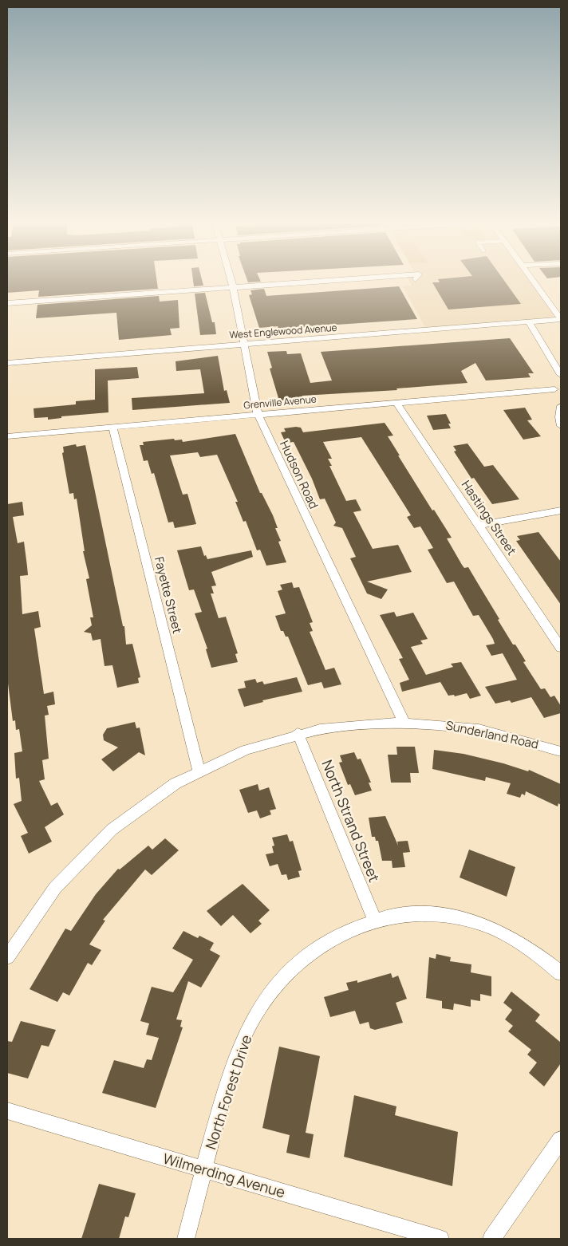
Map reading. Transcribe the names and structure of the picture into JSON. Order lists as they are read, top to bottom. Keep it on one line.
{"streets":{"street":["West Englewood Avenue","Grenville Avenue","Hudson Road","Hastings Street","Fayette Street","Sunderland Road","North Strand Street","North Forest Drive","Wilmerding Avenue"]},"crossings":[["West Englewood Avenue","Hudson Road"],["Grenville Avenue","Hudson Road"],["Grenville Avenue","Hastings Street"],["Grenville Avenue","Fayette Street"],["Hudson Road","Sunderland Road"],["Fayette Street","Sunderland Road"],["Sunderland Road","North Strand Street"],["North Strand Street","North Forest Drive"],["North Forest Drive","Wilmerding Avenue"]]}
